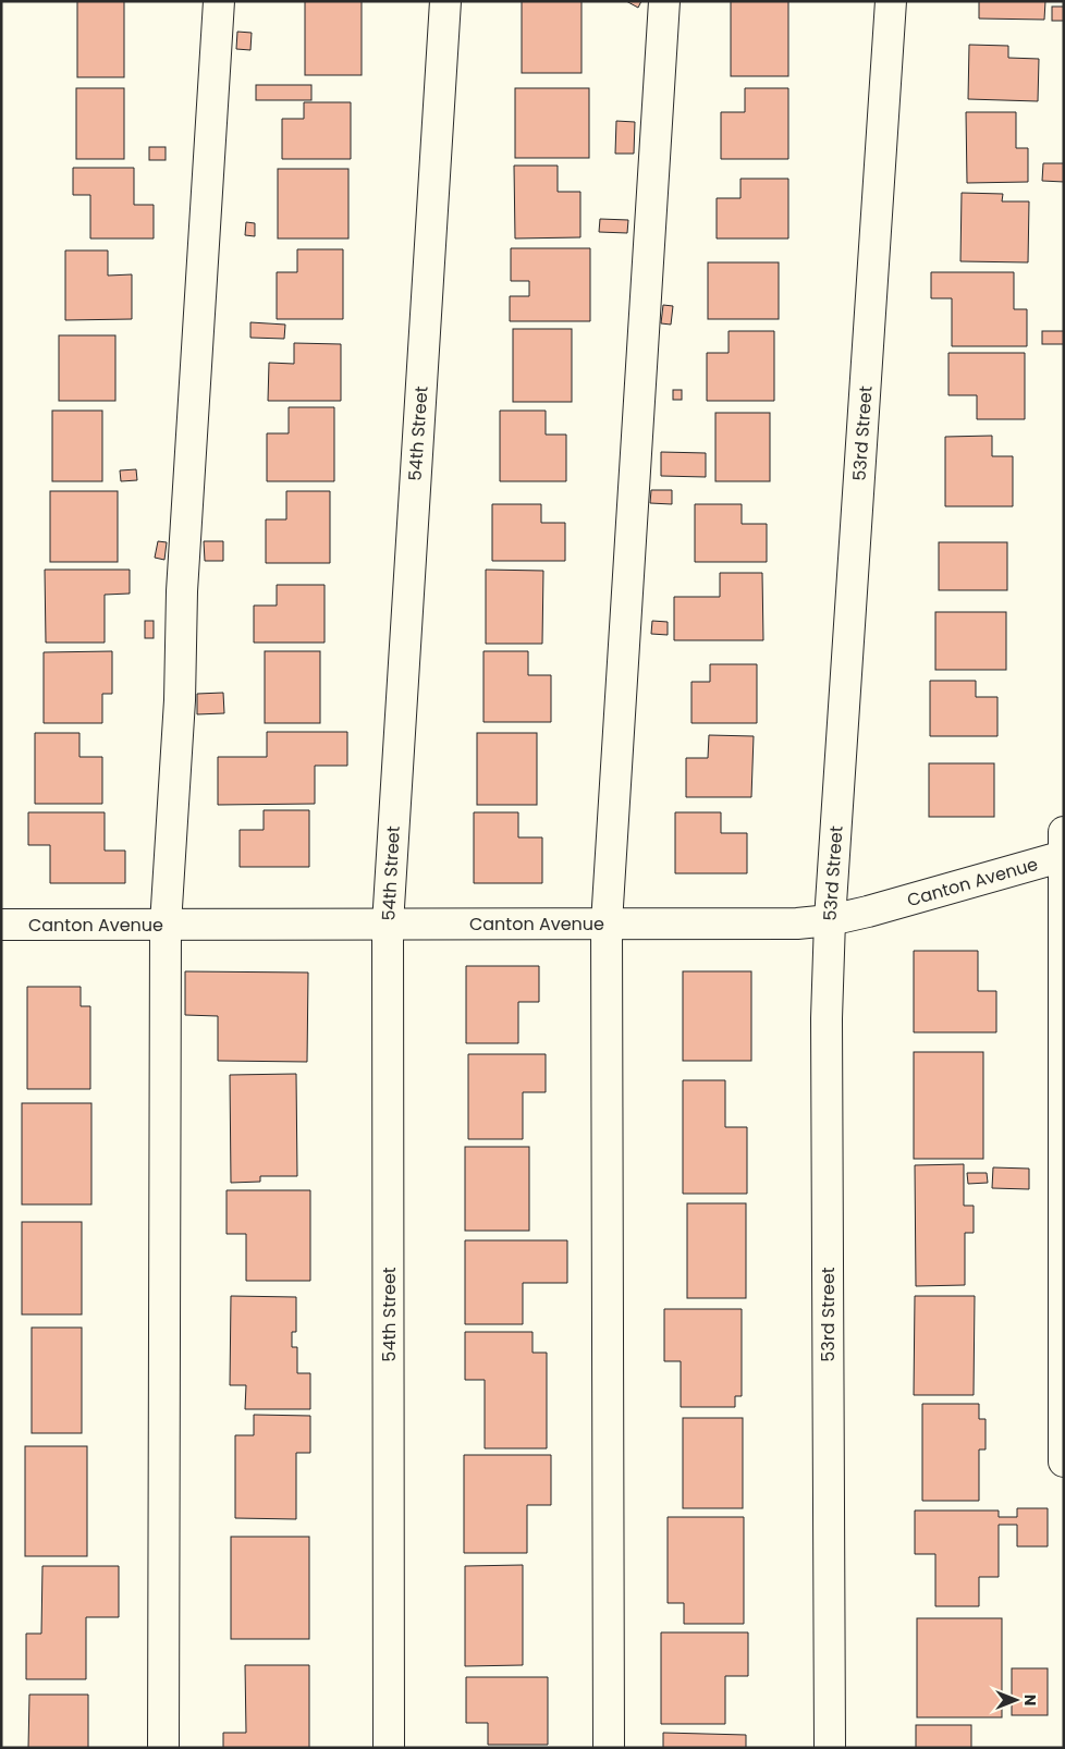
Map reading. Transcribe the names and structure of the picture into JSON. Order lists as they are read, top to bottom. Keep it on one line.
{"streets":{"street":["54th Street","53rd Street","Canton Avenue"]},"crossings":[["54th Street","Canton Avenue"],["53rd Street","Canton Avenue"]],"north":"right"}
